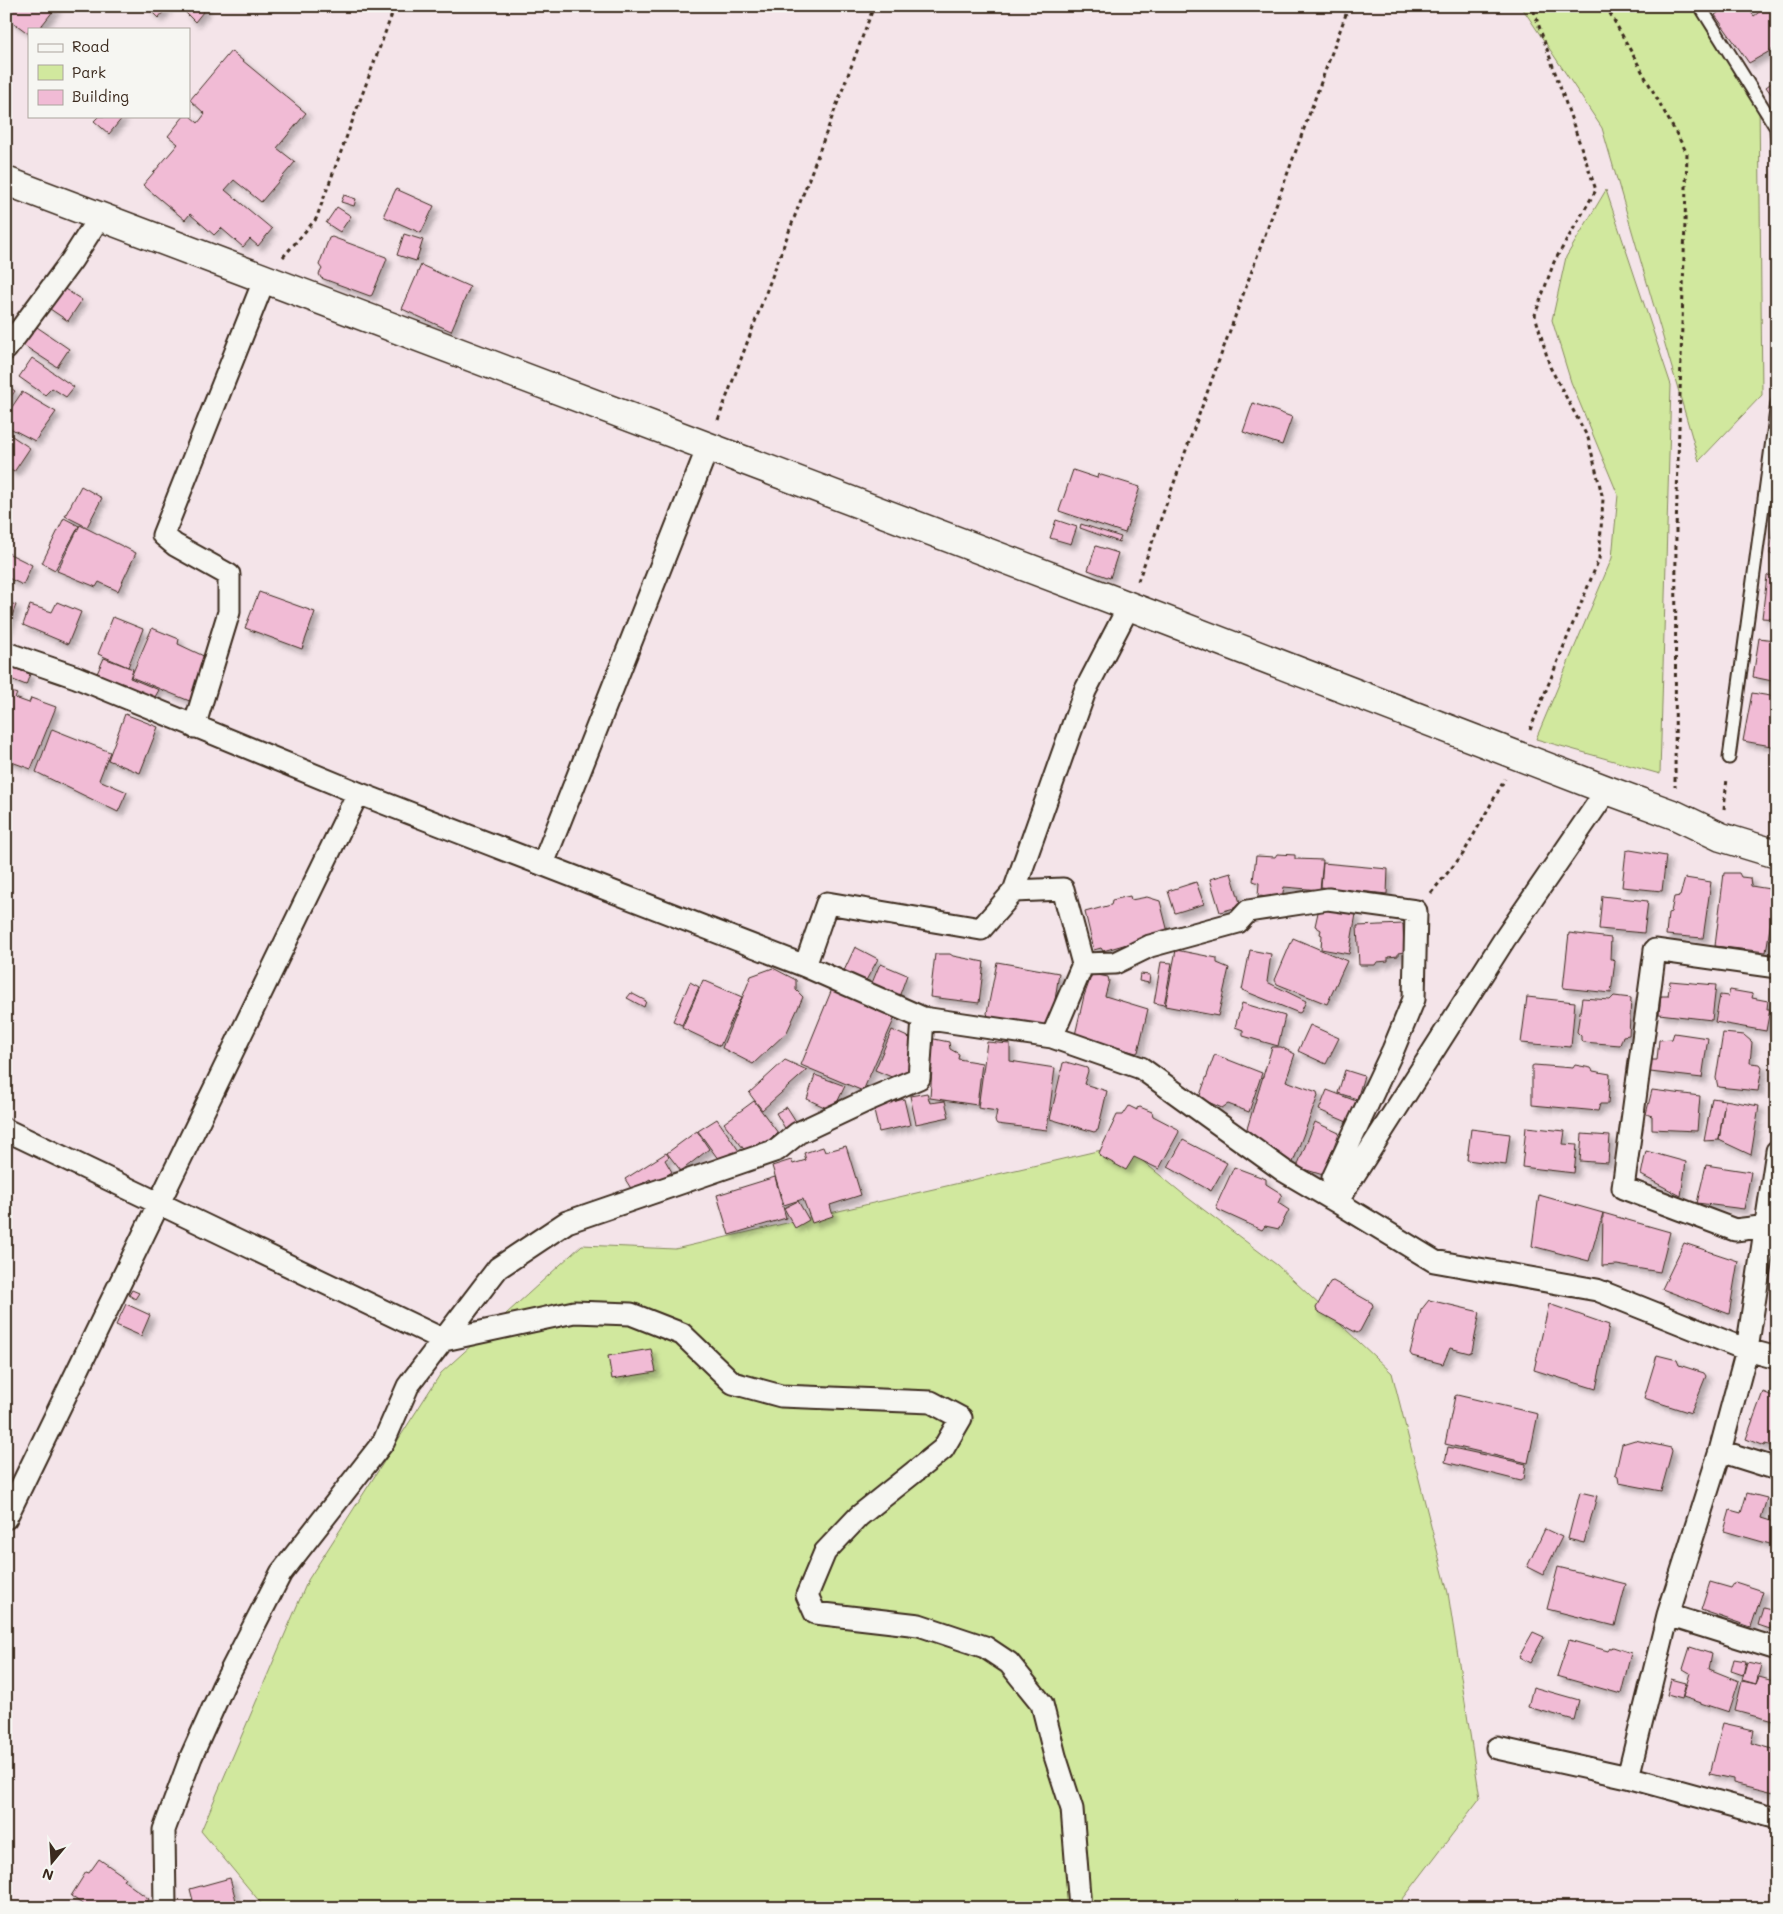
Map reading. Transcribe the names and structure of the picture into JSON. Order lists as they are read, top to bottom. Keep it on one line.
{"legend":["Road","Park","Building"],"north":"bottom"}
